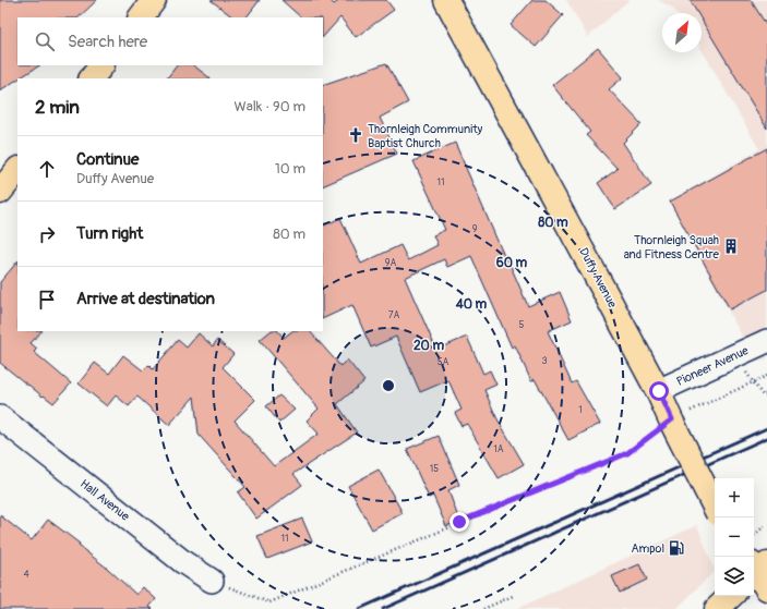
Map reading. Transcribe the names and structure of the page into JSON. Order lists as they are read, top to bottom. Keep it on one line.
{"streets":{"main road":["Duffy Avenue"],"street":["Pioneer Avenue","Hall Avenue"]},"crossings":[["Duffy Avenue","Pioneer Avenue"]],"places":{"church":["Thornleigh Community Baptist Church"],"building":["Thornleigh Squah and Fitness Centre"],"fuel station":["Ampol"]},"house_numbers":["11","9","9A","7A","5","3","5A","1","1A","15","11","4"],"north":"top right","page":{"search":"Search here","heading":["2 min","Walk · 90 m"],"list":[["Continue","Duffy Avenue","10 m"],["Turn right","80 m"],"Arrive at destination"],"map_buttons":["+","−"]},"rings":["80 m","60 m","40 m","20 m"]}
